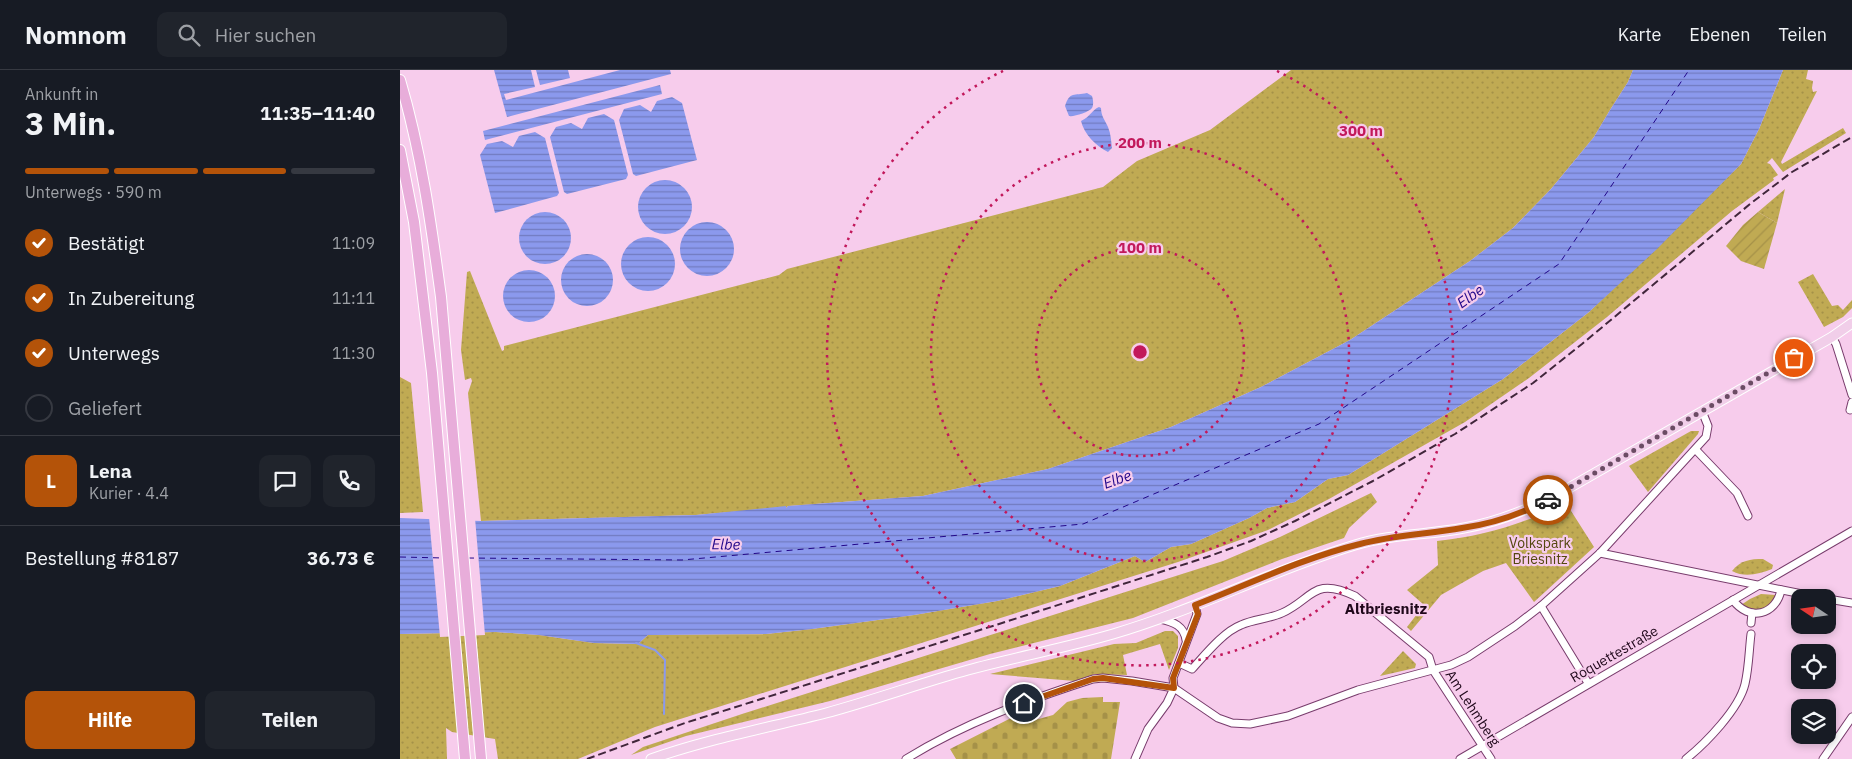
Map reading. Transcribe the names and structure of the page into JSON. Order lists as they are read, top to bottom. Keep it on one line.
{"streets":{"street":["Roquettestraße","Am Lehmberg"]},"crossings":[["Roquettestraße","Am Lehmberg"]],"districts":["Altbriesnitz"],"water":["Elbe"],"parks":["Volkspark Briesnitz"],"north":"left","page":{"header":"Nomnom","search":"Hier suchen","nav":["Karte","Ebenen","Teilen"],"heading":["3 Min.","Ankunft in","11:35–11:40"],"panel":["Lena","Kurier · 4.4","Bestellung #8187","36.73 €"],"bar":"Unterwegs · 590 m","list":[["Bestätigt","11:09"],["In Zubereitung","11:11"],["Unterwegs","11:30"],"Geliefert"],"round":"L","buttons":["Hilfe","Teilen"]},"rings":["300 m","200 m","100 m"]}
